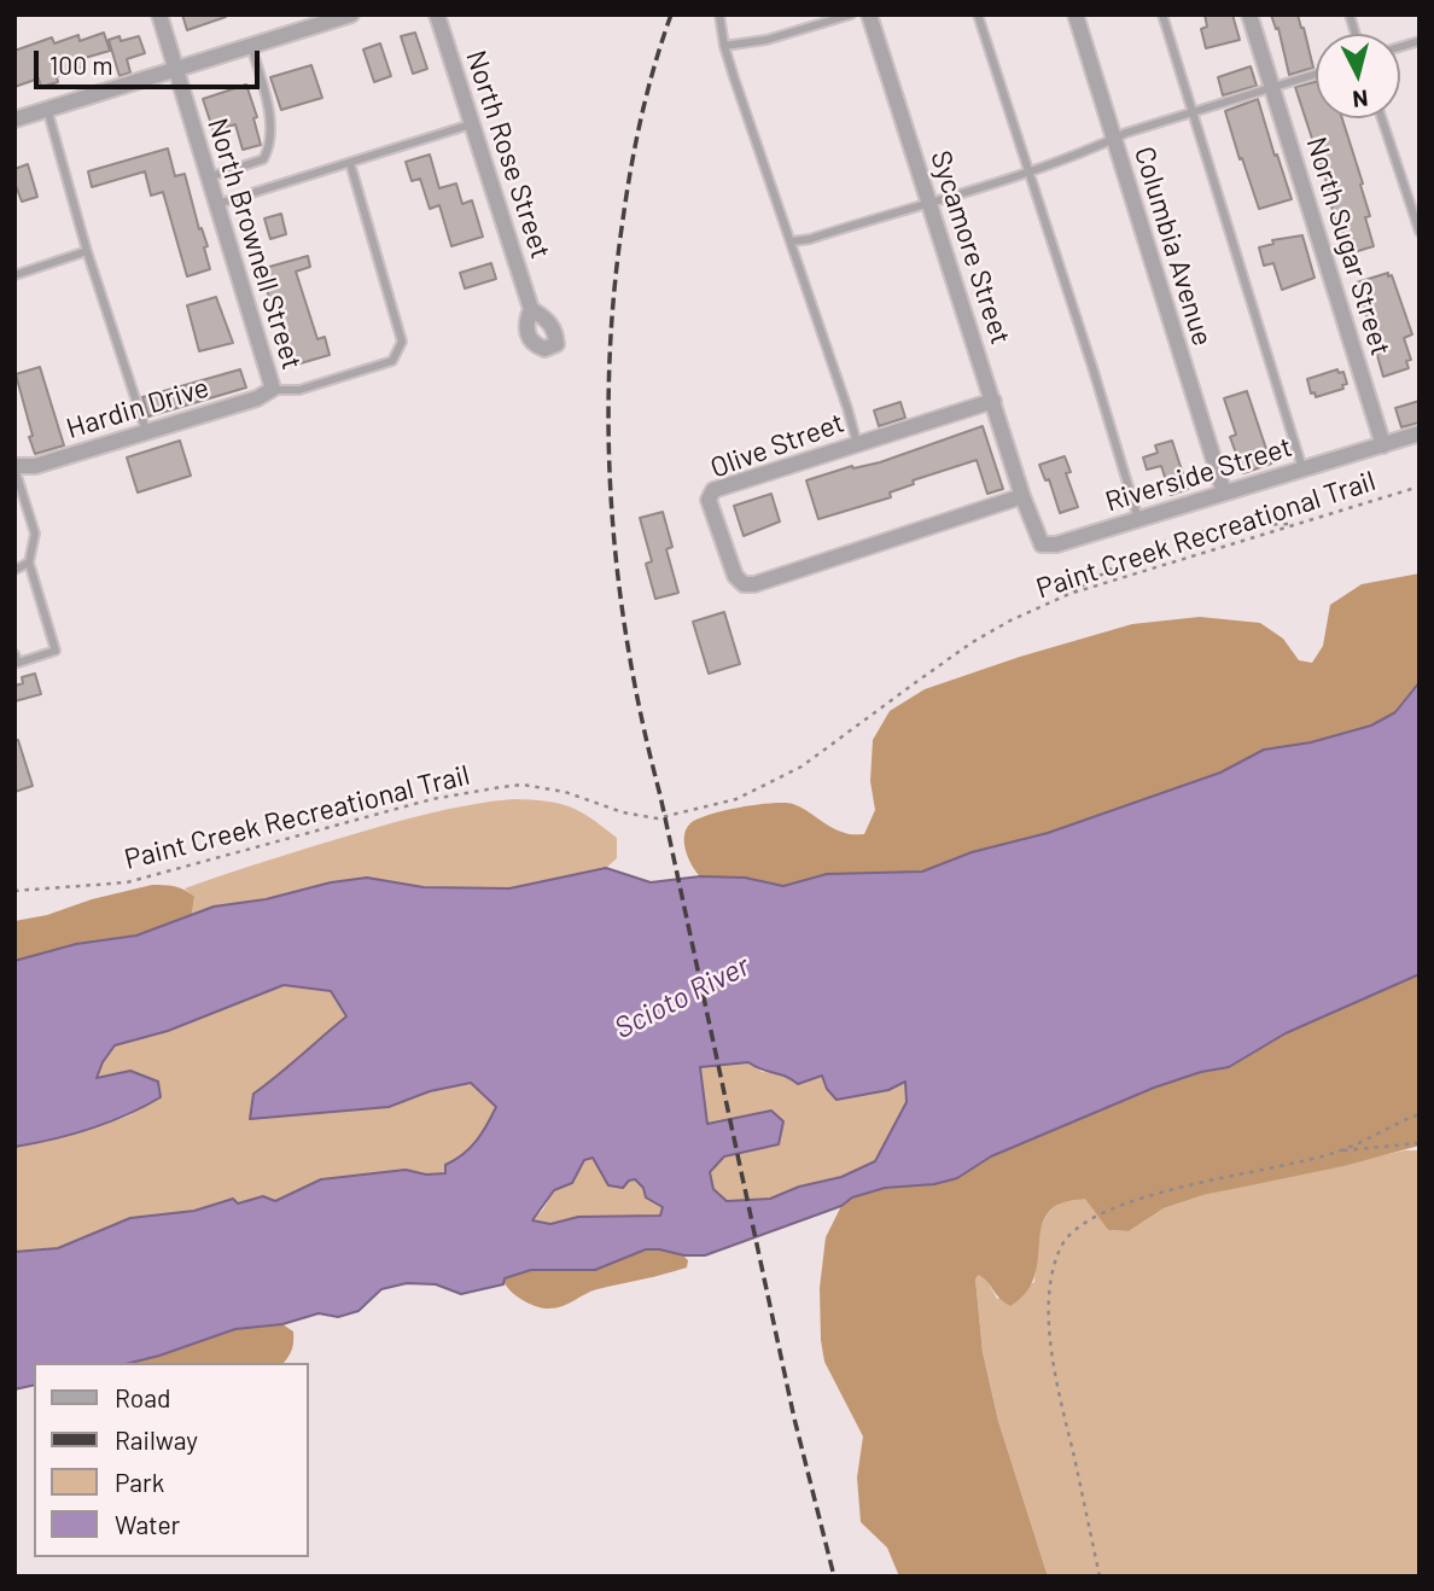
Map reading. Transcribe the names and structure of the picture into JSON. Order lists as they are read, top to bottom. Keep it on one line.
{"streets":{"street":["North Rose Street","North Brownell Street","Columbia Avenue","North Sugar Street","Sycamore Street","Hardin Drive","Olive Street","Riverside Street"],"path":["Paint Creek Recreational Trail"]},"crossings":[["North Brownell Street","Hardin Drive"],["Columbia Avenue","Riverside Street"],["North Sugar Street","Riverside Street"],["Sycamore Street","Olive Street"],["Sycamore Street","Riverside Street"],["Olive Street","Riverside Street"]],"water":["Scioto River"],"legend":["Road","Railway","Park","Water"],"scale_bar":"100 m","north":"bottom"}
